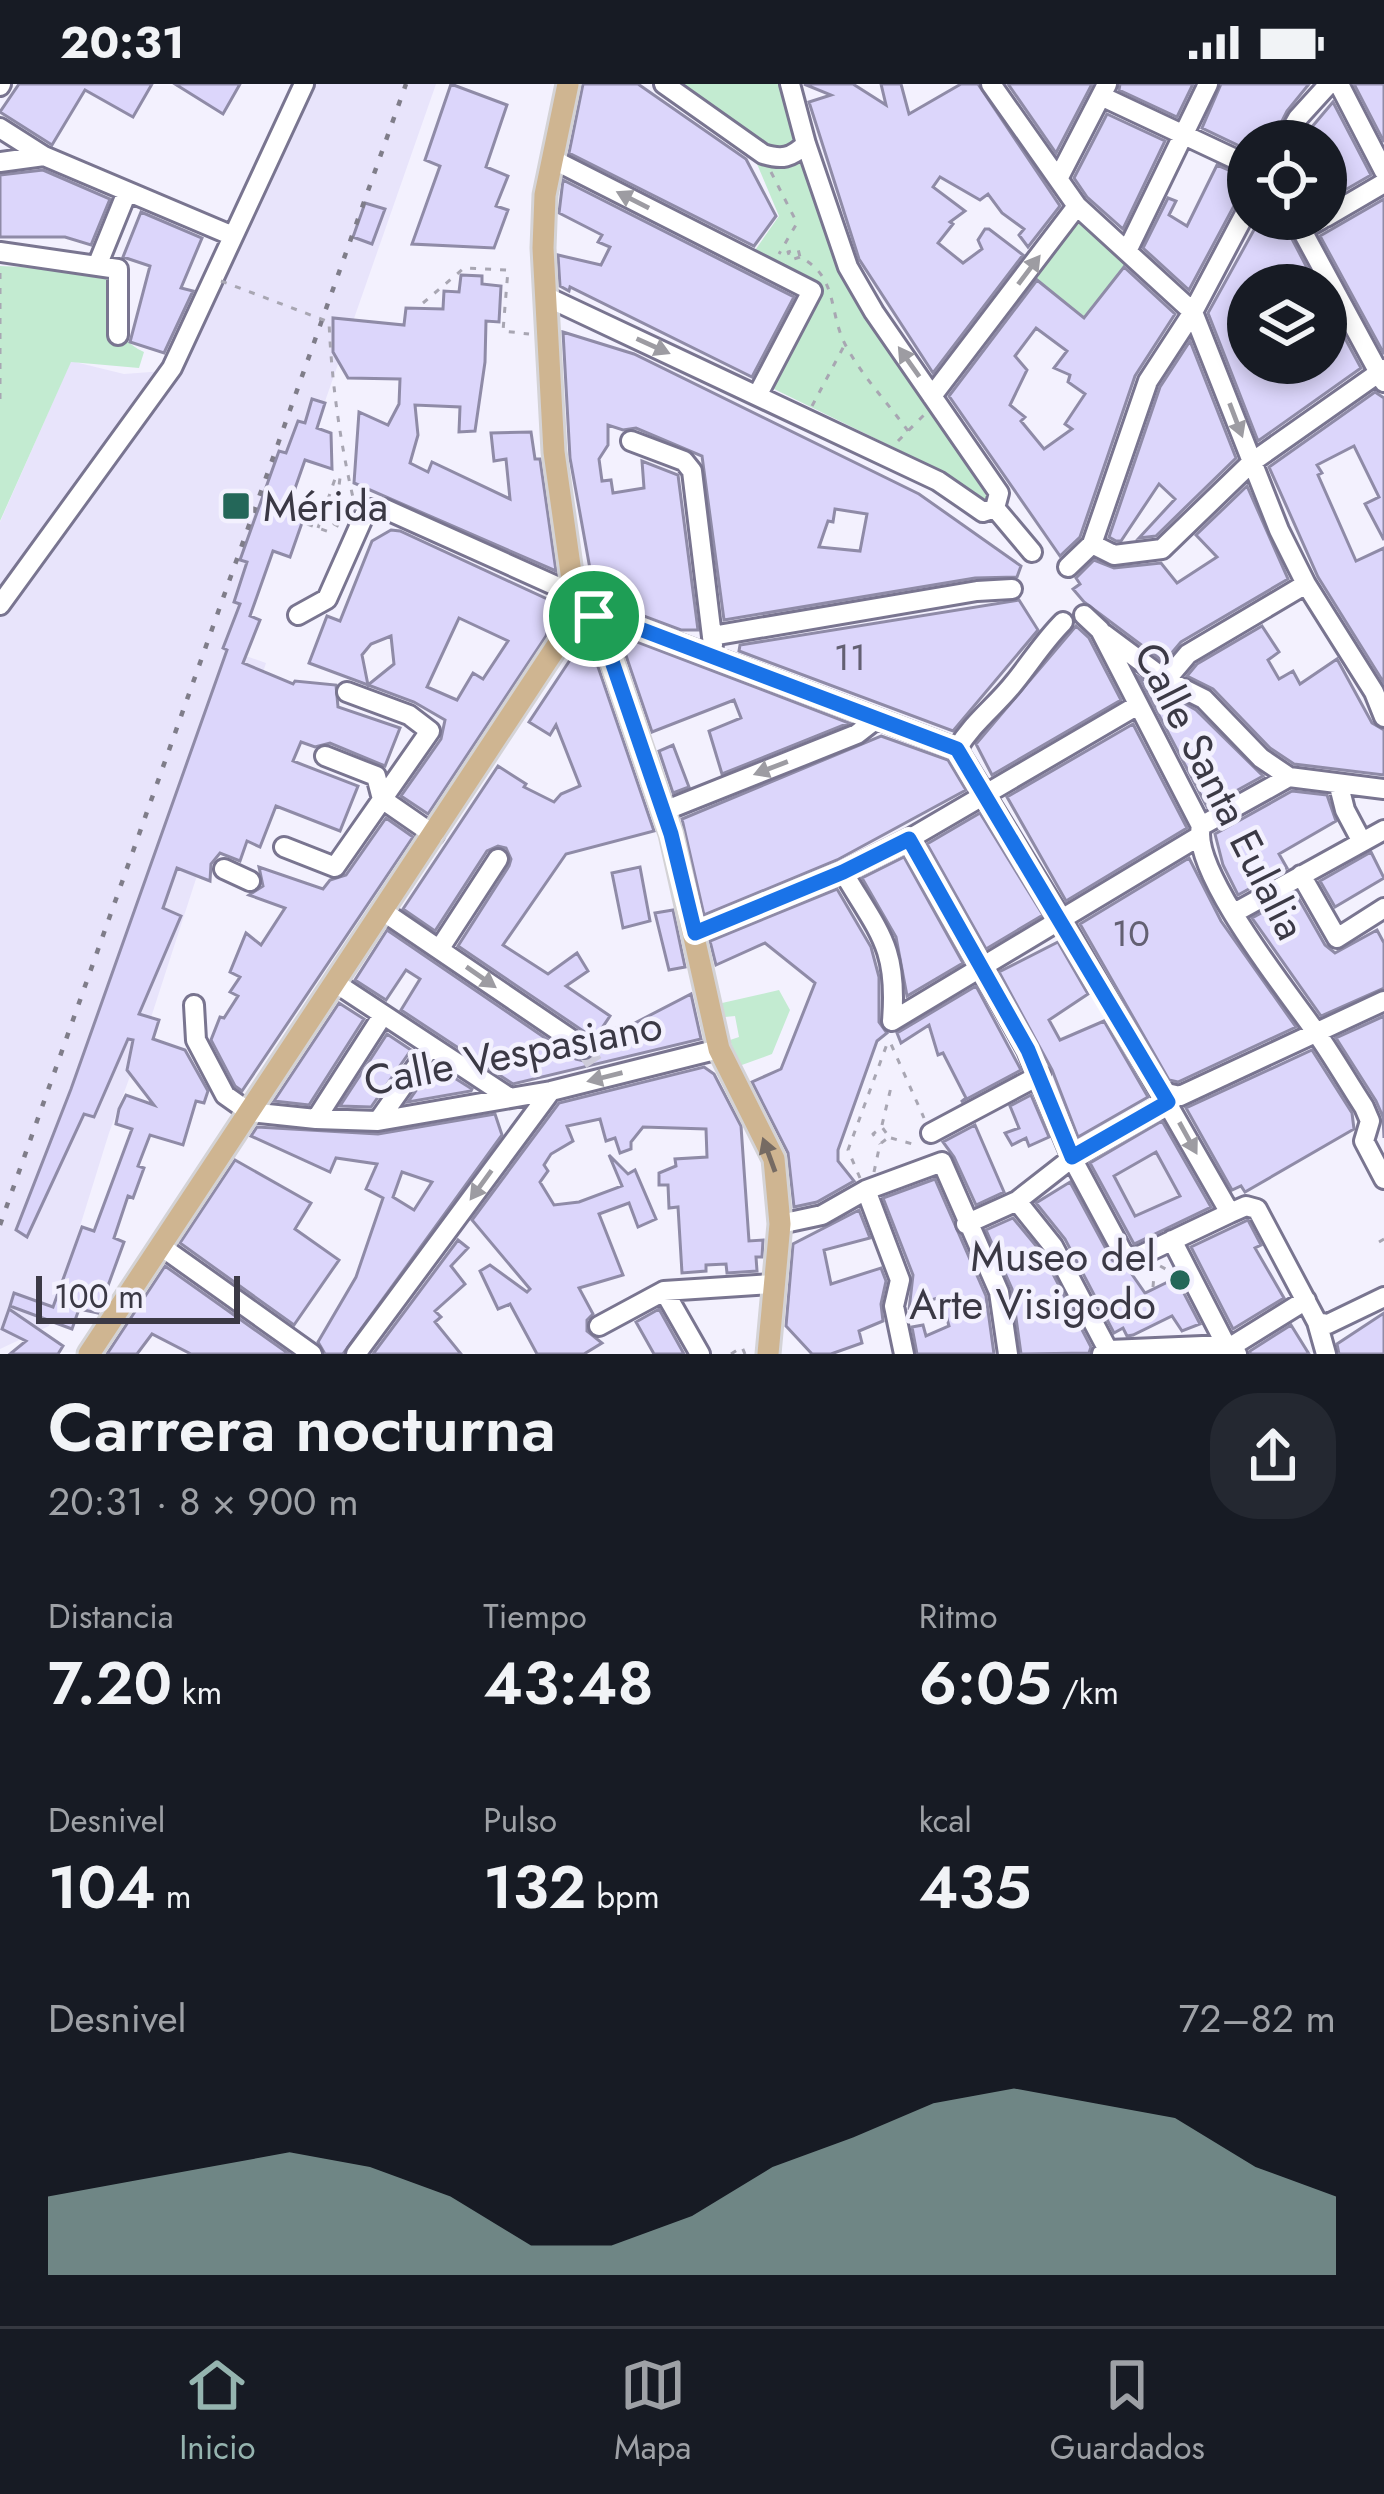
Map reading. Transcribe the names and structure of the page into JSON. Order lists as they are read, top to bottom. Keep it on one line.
{"streets":{"street":["Calle Santa Eulalia","Calle Vespasiano"]},"one_way":["Calle Vespasiano"],"places":{"transit":["Mérida"],"other":["Museo del Arte Visigodo"]},"house_numbers":["11","10"],"scale_bar":"100 m","page":{"status":"20:31","scale":"100 m","heading":["Carrera nocturna","20:31 · 8 × 900 m"],"stats":[["Distancia","7.20 km"],["Tiempo","43:48"],["Ritmo","6:05 /km"],["Desnivel","104 m"],["Pulso","132 bpm"],["kcal","435"]],"chart":["Desnivel","72–82 m"],"tabs":["Inicio","Mapa","Guardados"]}}
